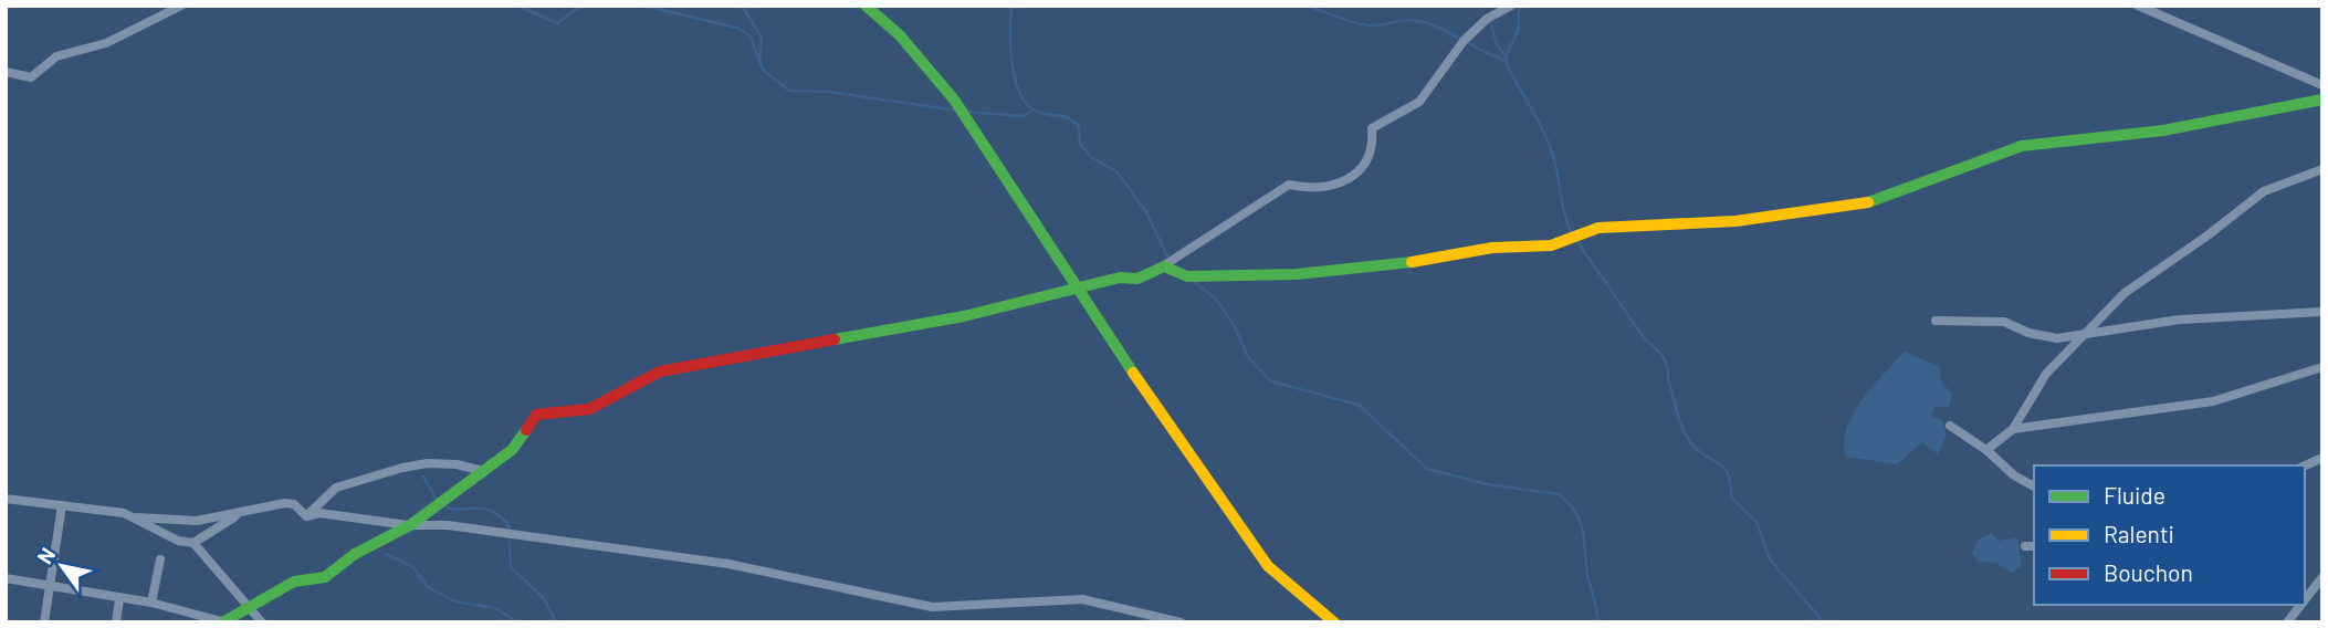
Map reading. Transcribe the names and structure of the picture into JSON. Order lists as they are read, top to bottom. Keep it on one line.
{"legend":["Fluide","Ralenti","Bouchon"],"north":"top left"}
